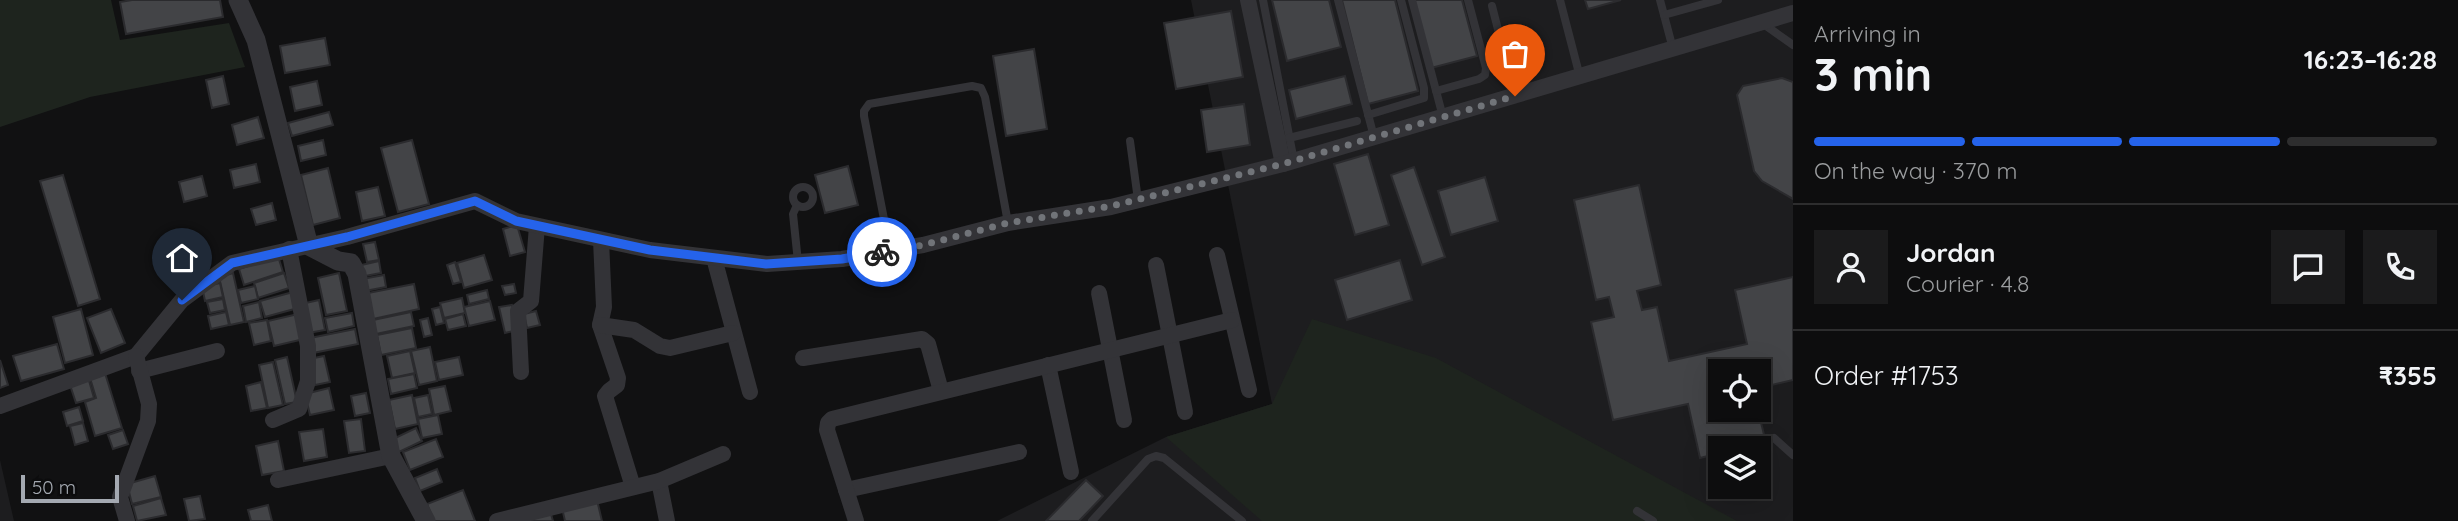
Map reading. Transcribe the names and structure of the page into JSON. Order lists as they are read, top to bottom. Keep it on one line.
{"scale_bar":"50 m","page":{"heading":["3 min","Arriving in","16:23–16:28"],"panel":["Jordan","Courier · 4.8","Order #1753","₹355"],"bar":"On the way · 370 m","scale":"50 m"}}
